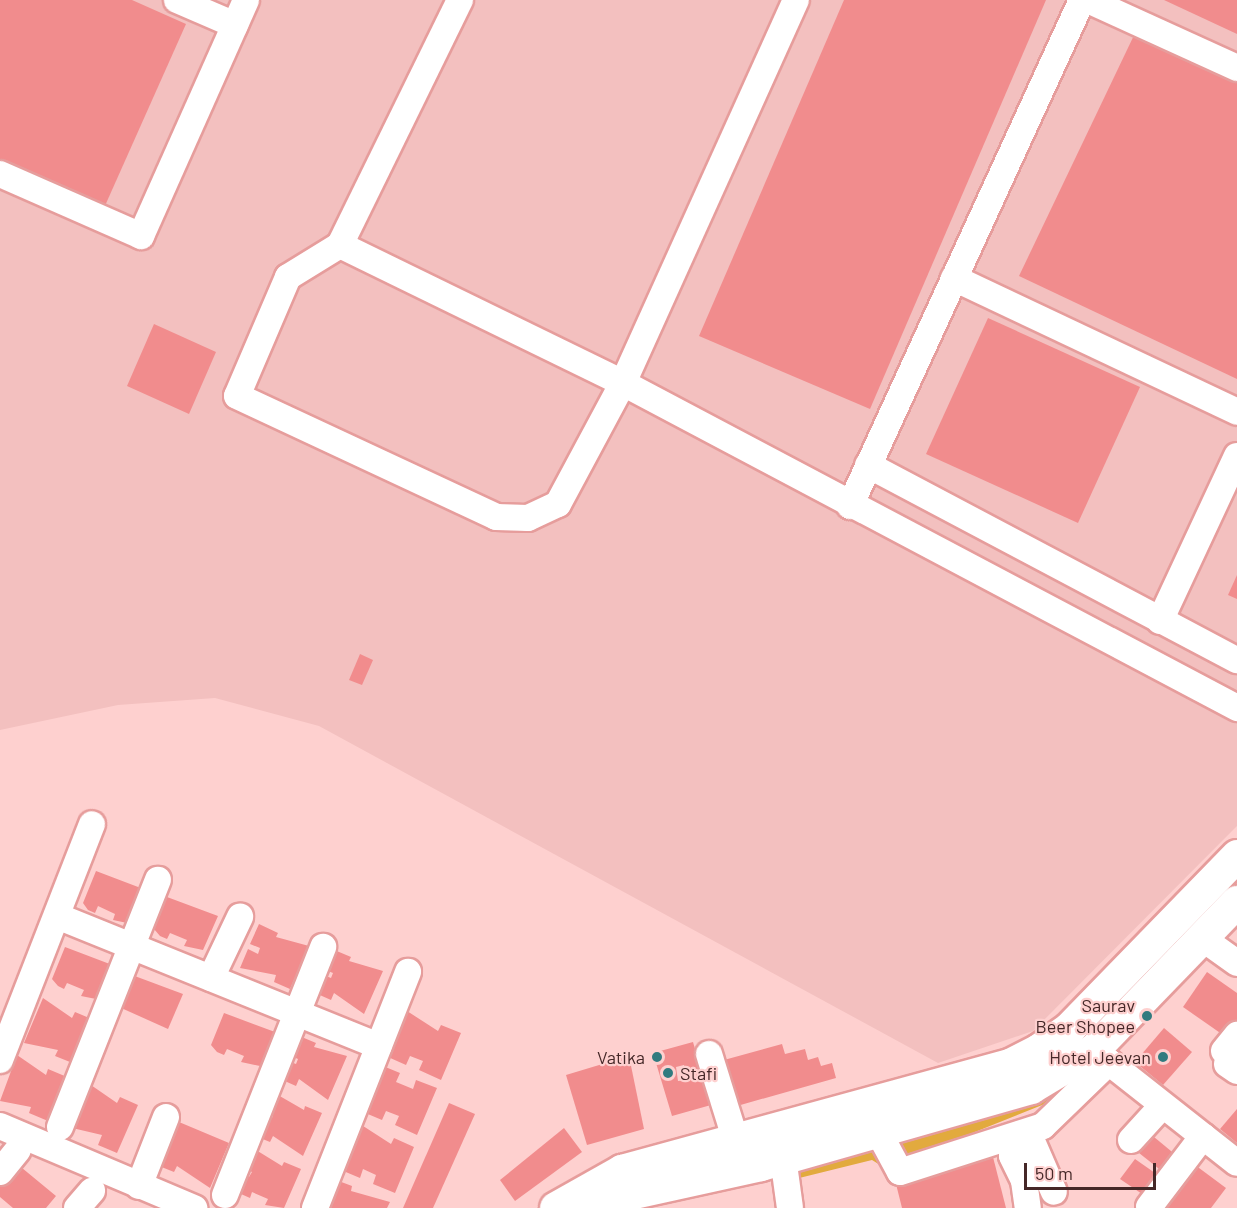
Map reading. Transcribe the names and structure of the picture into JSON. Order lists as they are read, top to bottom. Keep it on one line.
{"places":["Saurav Beer Shopee","Vatika","Hotel Jeevan","Stafi"],"scale_bar":"50 m"}
